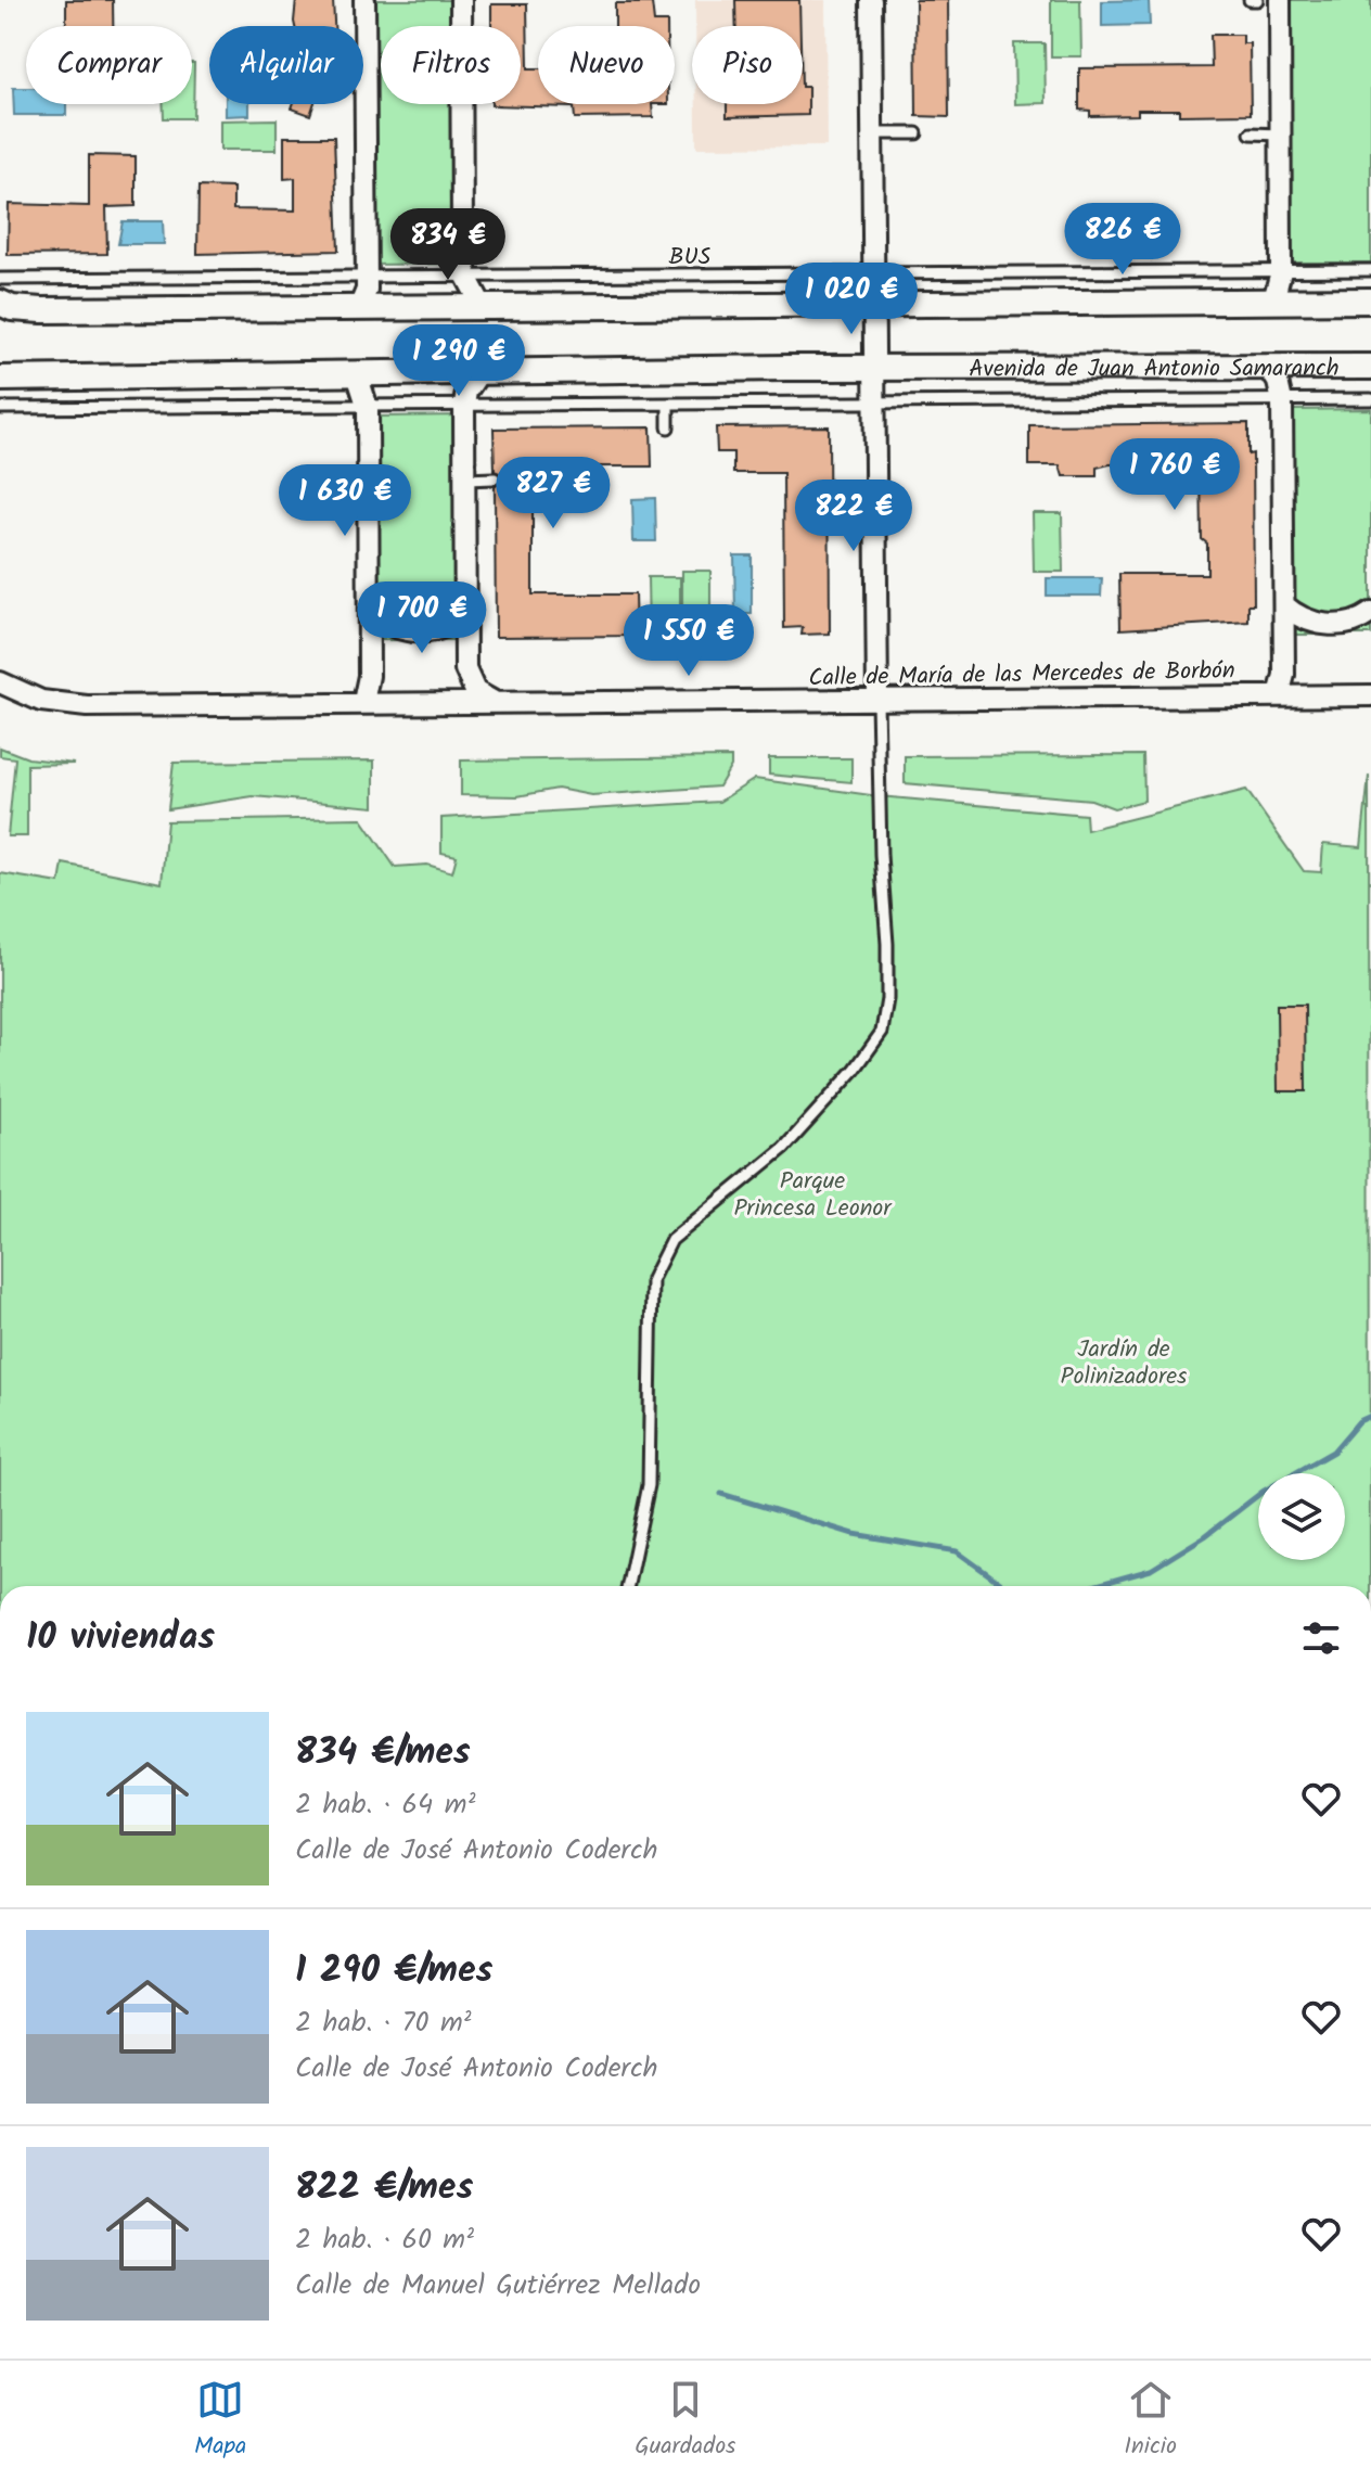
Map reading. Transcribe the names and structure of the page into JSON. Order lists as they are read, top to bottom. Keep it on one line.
{"streets":{"street":["Avenida de Juan Antonio Samaranch","Calle de María de las Mercedes de Borbón"],"lane":["BUS"]},"parks":["Parque Princesa Leonor","Jardín de Polinizadores"],"page":{"chip":["Comprar","Alquilar","Filtros","Nuevo","Piso"],"price":["826 €","834 €","1 020 €","1 290 €","1 760 €","827 €","1 630 €","822 €","1 700 €","1 550 €"],"heading":"10 viviendas","list":[{"name":"834 €/mes","note":"2 hab. · 64 m² · Calle de José Antonio Coderch"},{"name":"1 290 €/mes","note":"2 hab. · 70 m² · Calle de José Antonio Coderch"},{"name":"822 €/mes","note":"2 hab. · 60 m² · Calle de Manuel Gutiérrez Mellado"}],"tabs":["Mapa","Guardados","Inicio"]}}
